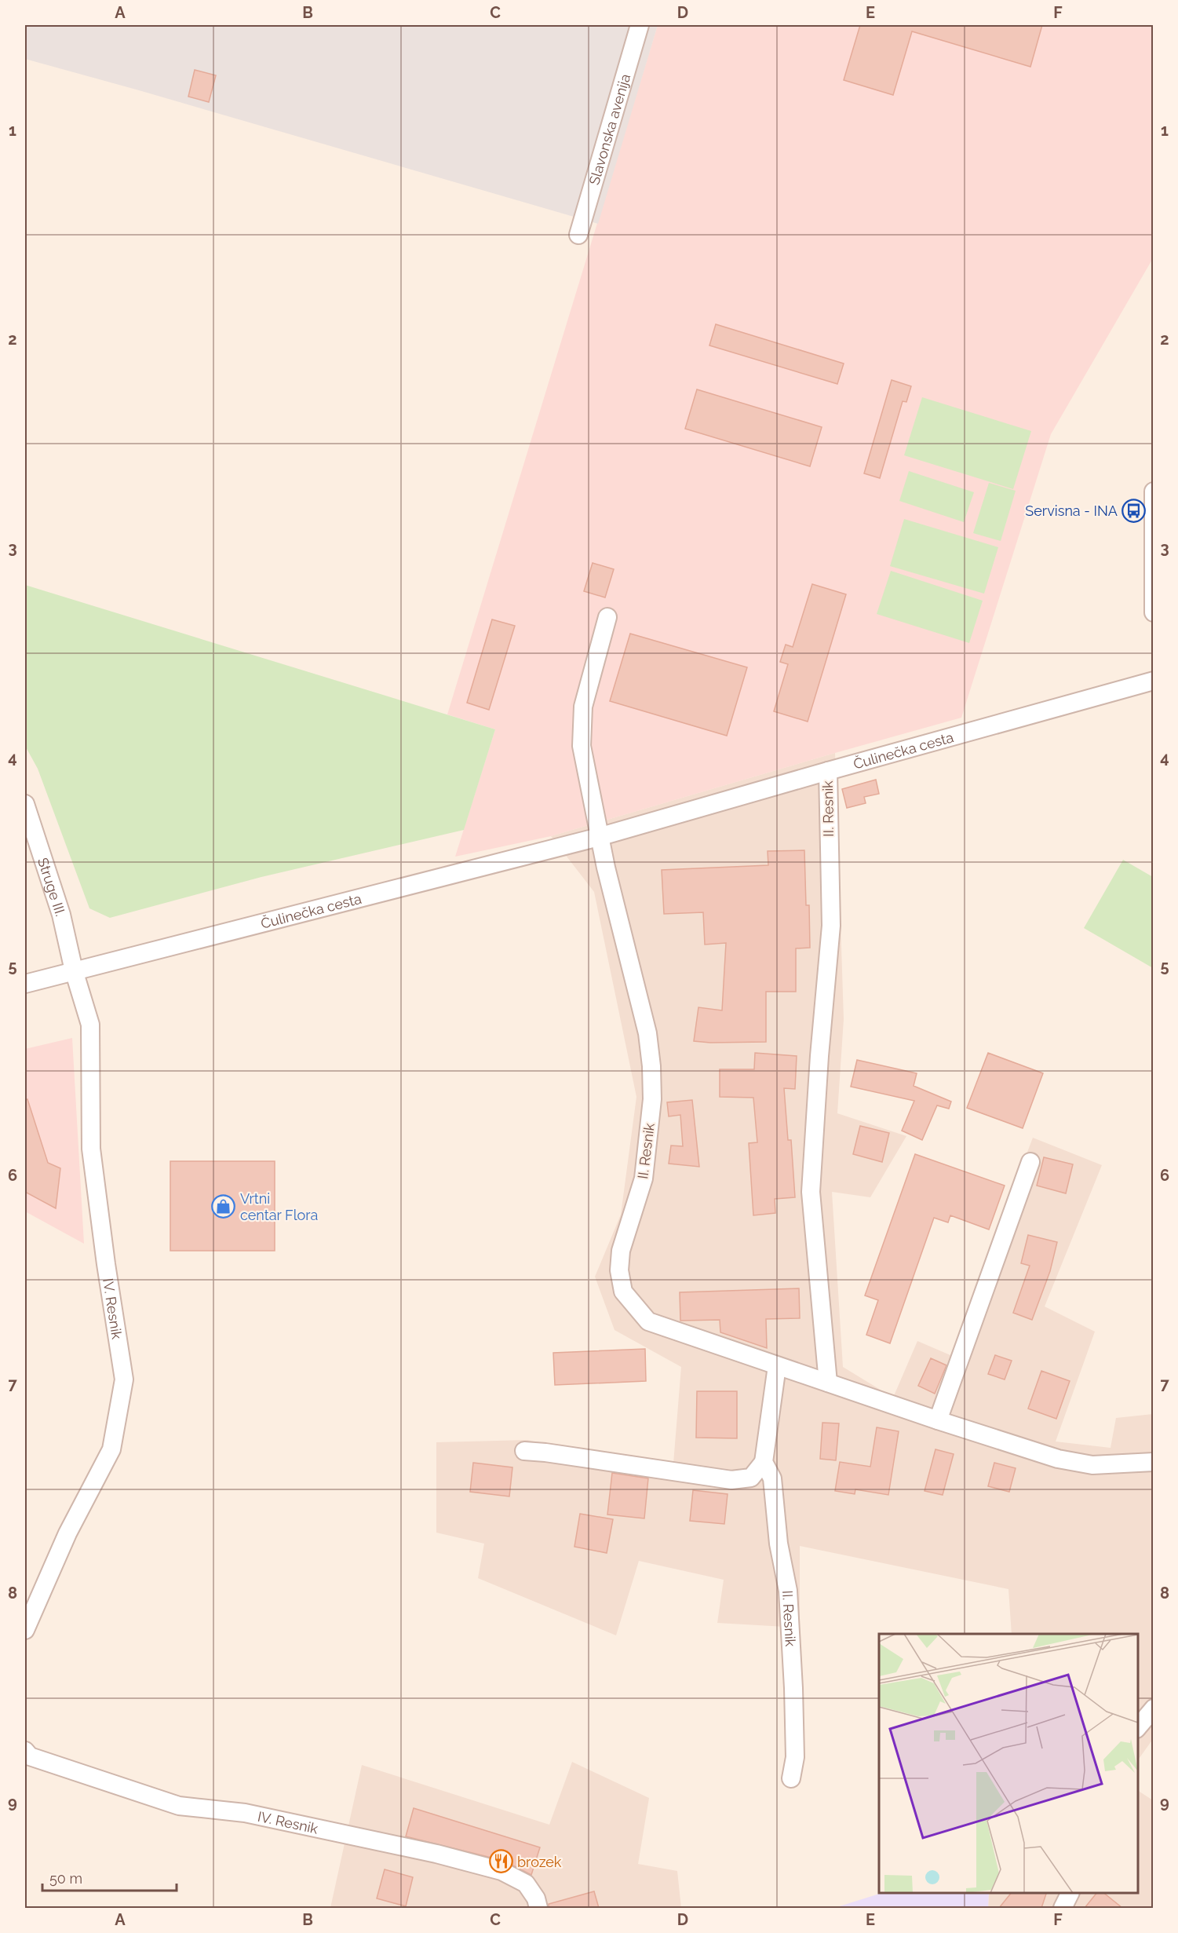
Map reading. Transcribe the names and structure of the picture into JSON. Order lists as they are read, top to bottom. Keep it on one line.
{"streets":{"street":["Slavonska avenija","Čulinečka cesta","II. Resnik","Struge III.","IV. Resnik"]},"crossings":[["Čulinečka cesta","II. Resnik"],["Čulinečka cesta","Struge III."],["Čulinečka cesta","IV. Resnik"],["Struge III.","IV. Resnik"]],"places":{"bus stop":["Servisna - INA"],"shop":["Vrtni centar Flora"],"restaurant":["brozek"]},"scale_bar":"50 m","grid":{"columns":["A","B","C","D","E","F"],"rows":["1","2","3","4","5","6","7","8","9"]}}
